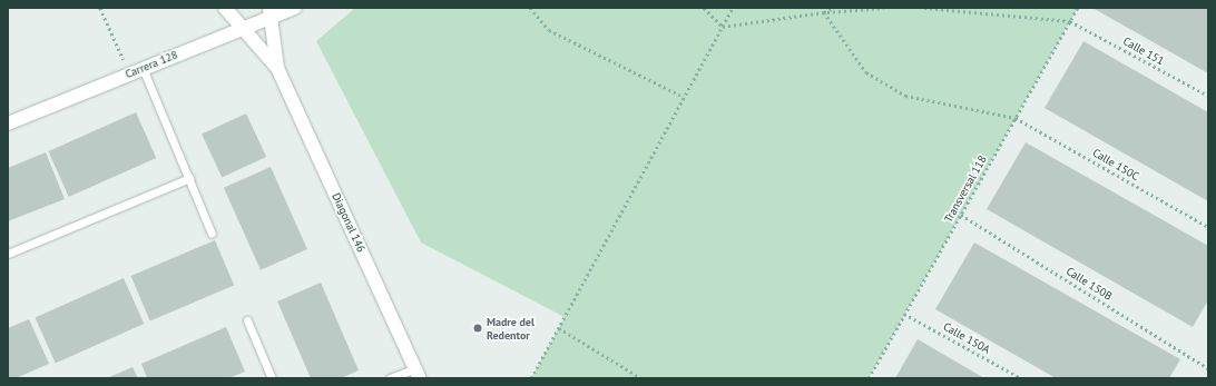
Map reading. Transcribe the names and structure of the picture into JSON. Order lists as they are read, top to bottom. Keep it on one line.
{"streets":{"street":["Carrera 128","Diagonal 146"],"path":["Calle 151","Calle 150C","Transversal 118","Calle 150B","Calle 150A"]},"crossings":[["Calle 151","Transversal 118"],["Carrera 128","Diagonal 146"],["Calle 150C","Transversal 118"],["Transversal 118","Calle 150B"],["Transversal 118","Calle 150A"]],"places":["Madre del Redentor"]}
